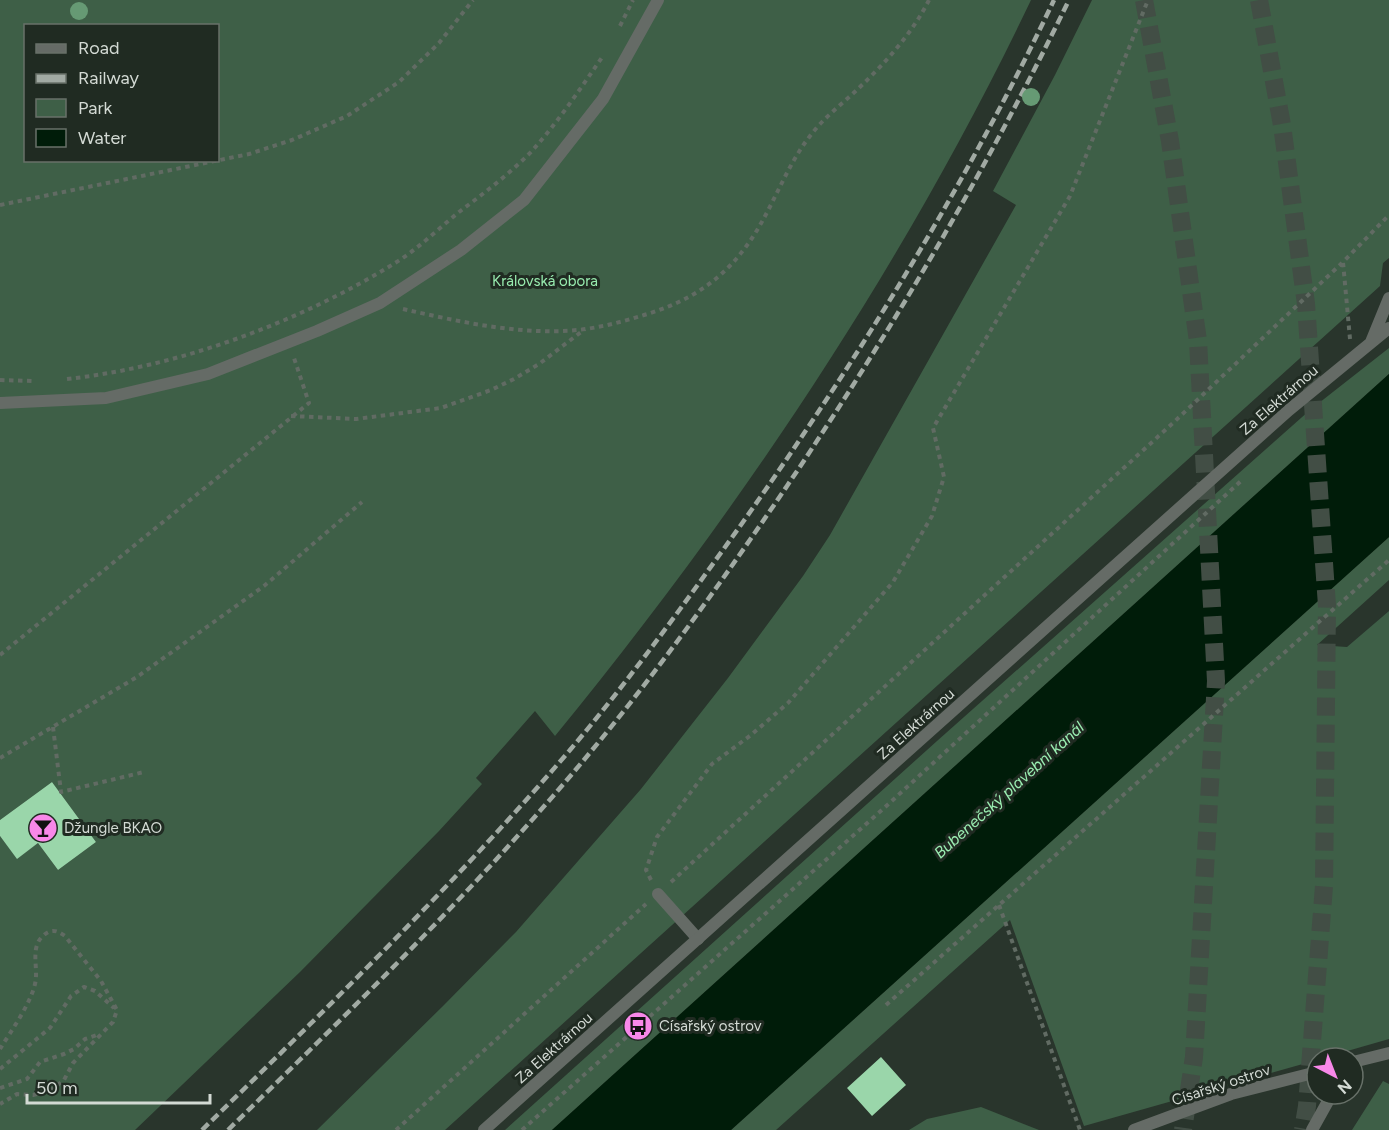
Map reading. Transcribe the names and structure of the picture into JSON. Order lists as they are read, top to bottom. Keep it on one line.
{"streets":{"street":["Za Elektrárnou","Císařský ostrov"]},"water":["Bubenečský plavební kanál"],"parks":["Královská obora"],"places":{"bar":["Džungle BKAO"],"bus stop":["Císařský ostrov"]},"legend":["Road","Railway","Park","Water"],"scale_bar":"50 m","north":"bottom right"}
